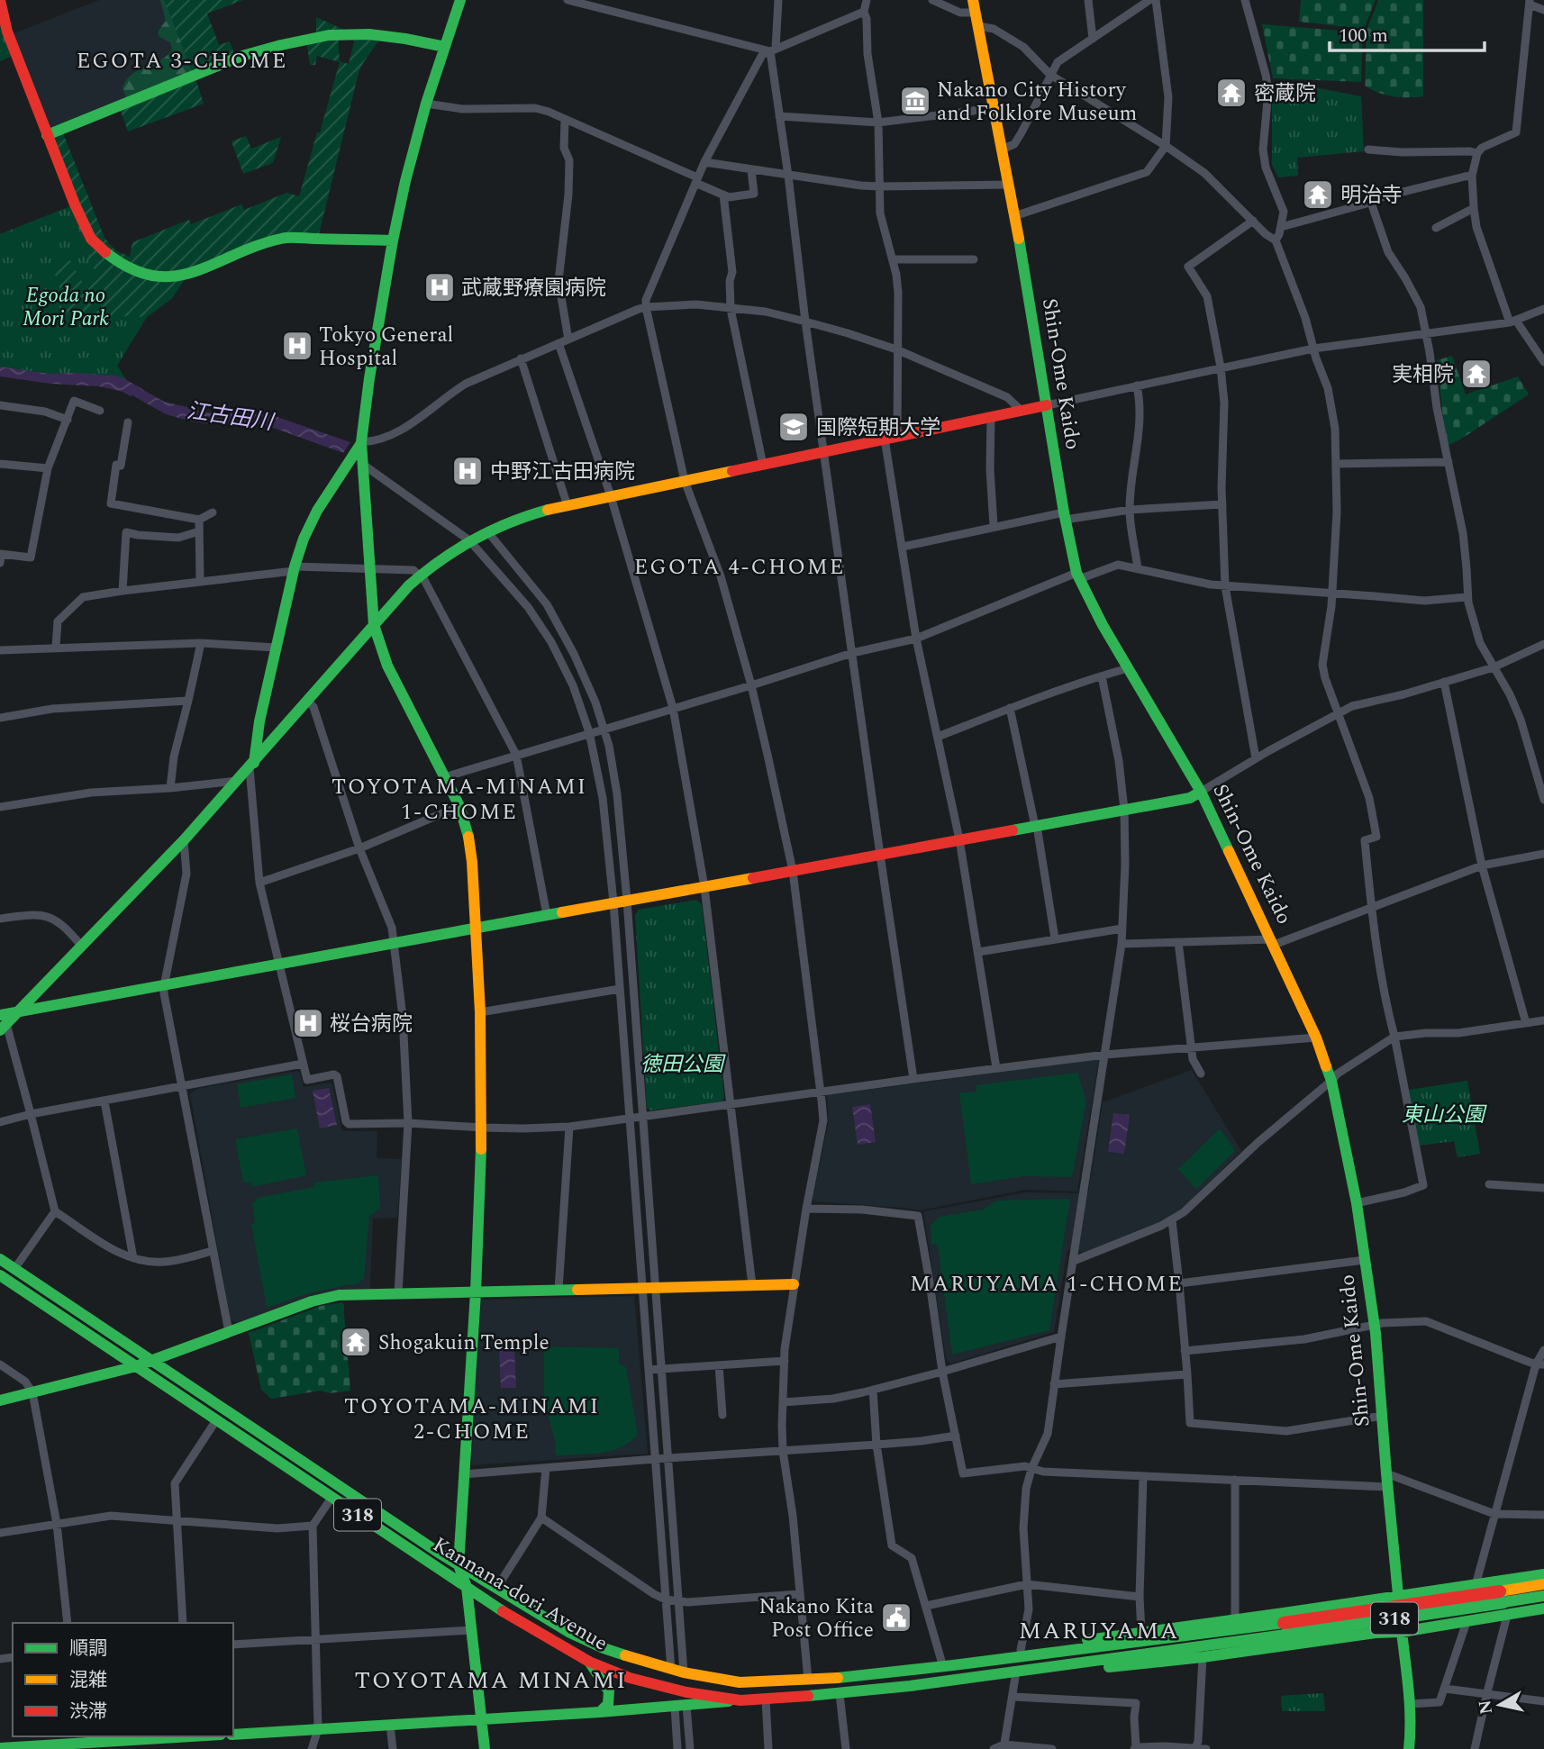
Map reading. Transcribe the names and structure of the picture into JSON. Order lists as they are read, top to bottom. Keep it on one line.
{"streets":{"main road":["Shin-Ome Kaido","318","Kannana-dori Avenue"]},"crossings":[["318","Kannana-dori Avenue"]],"districts":["EGOTA 3-CHOME","EGOTA 4-CHOME","TOYOTAMA-MINAMI 1-CHOME","MARUYAMA 1-CHOME","TOYOTAMA-MINAMI 2-CHOME","MARUYAMA","TOYOTAMA MINAMI"],"water":["江古田川"],"parks":["Egoda no Mori Park","徳田公園","東山公園"],"places":{"temple":["密蔵院","明治寺","実相院","Shogakuin Temple"],"museum":["Nakano City History and Folklore Museum"],"hospital":["武蔵野療園病院","Tokyo General Hospital","中野江古田病院","桜台病院"],"school or university":["国際短期大学"],"public building":["Nakano Kita Post Office"]},"legend":["順調","混雑","渋滞"],"scale_bar":"100 m","north":"left"}
